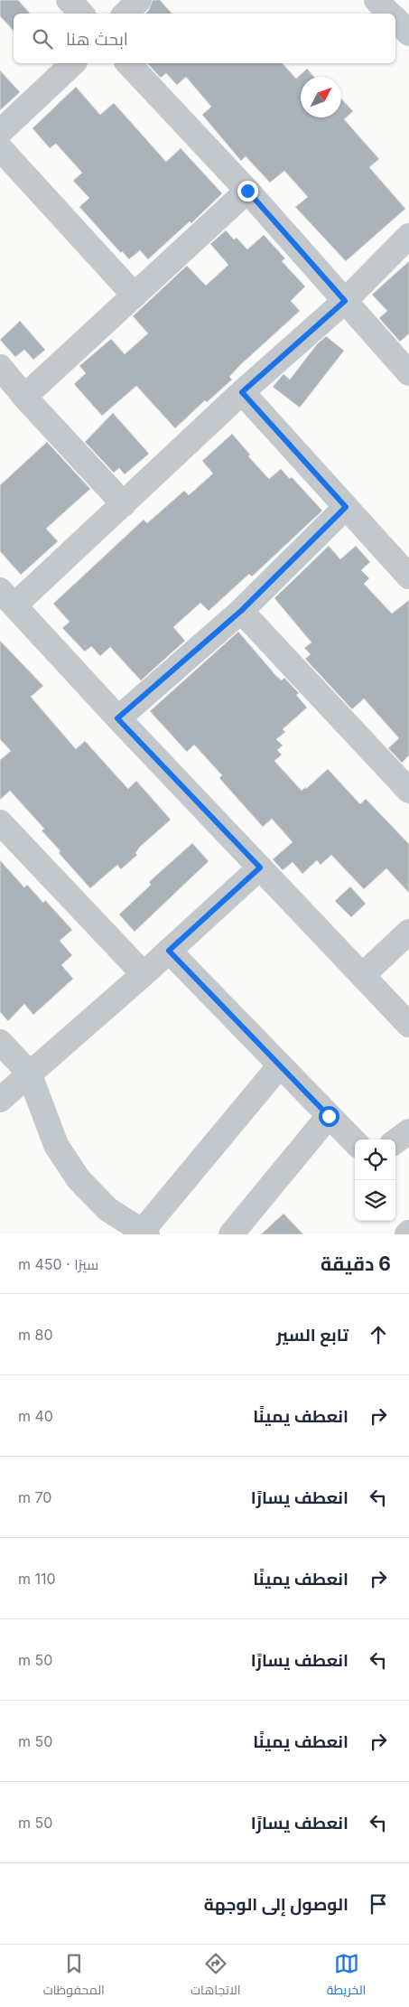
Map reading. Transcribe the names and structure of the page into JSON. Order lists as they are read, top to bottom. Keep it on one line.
{"north":"top right","page":{"search":"ابحث هنا","heading":["6 دقيقة","سيرًا · 450 m"],"list":[["تابع السير","80 m"],["انعطف يمينًا","40 m"],["انعطف يسارًا","70 m"],["انعطف يمينًا","110 m"],["انعطف يسارًا","50 m"],["انعطف يمينًا","50 m"],["انعطف يسارًا","50 m"],"الوصول إلى الوجهة"],"nav":["الخريطة","الاتجاهات","المحفوظات"]}}
